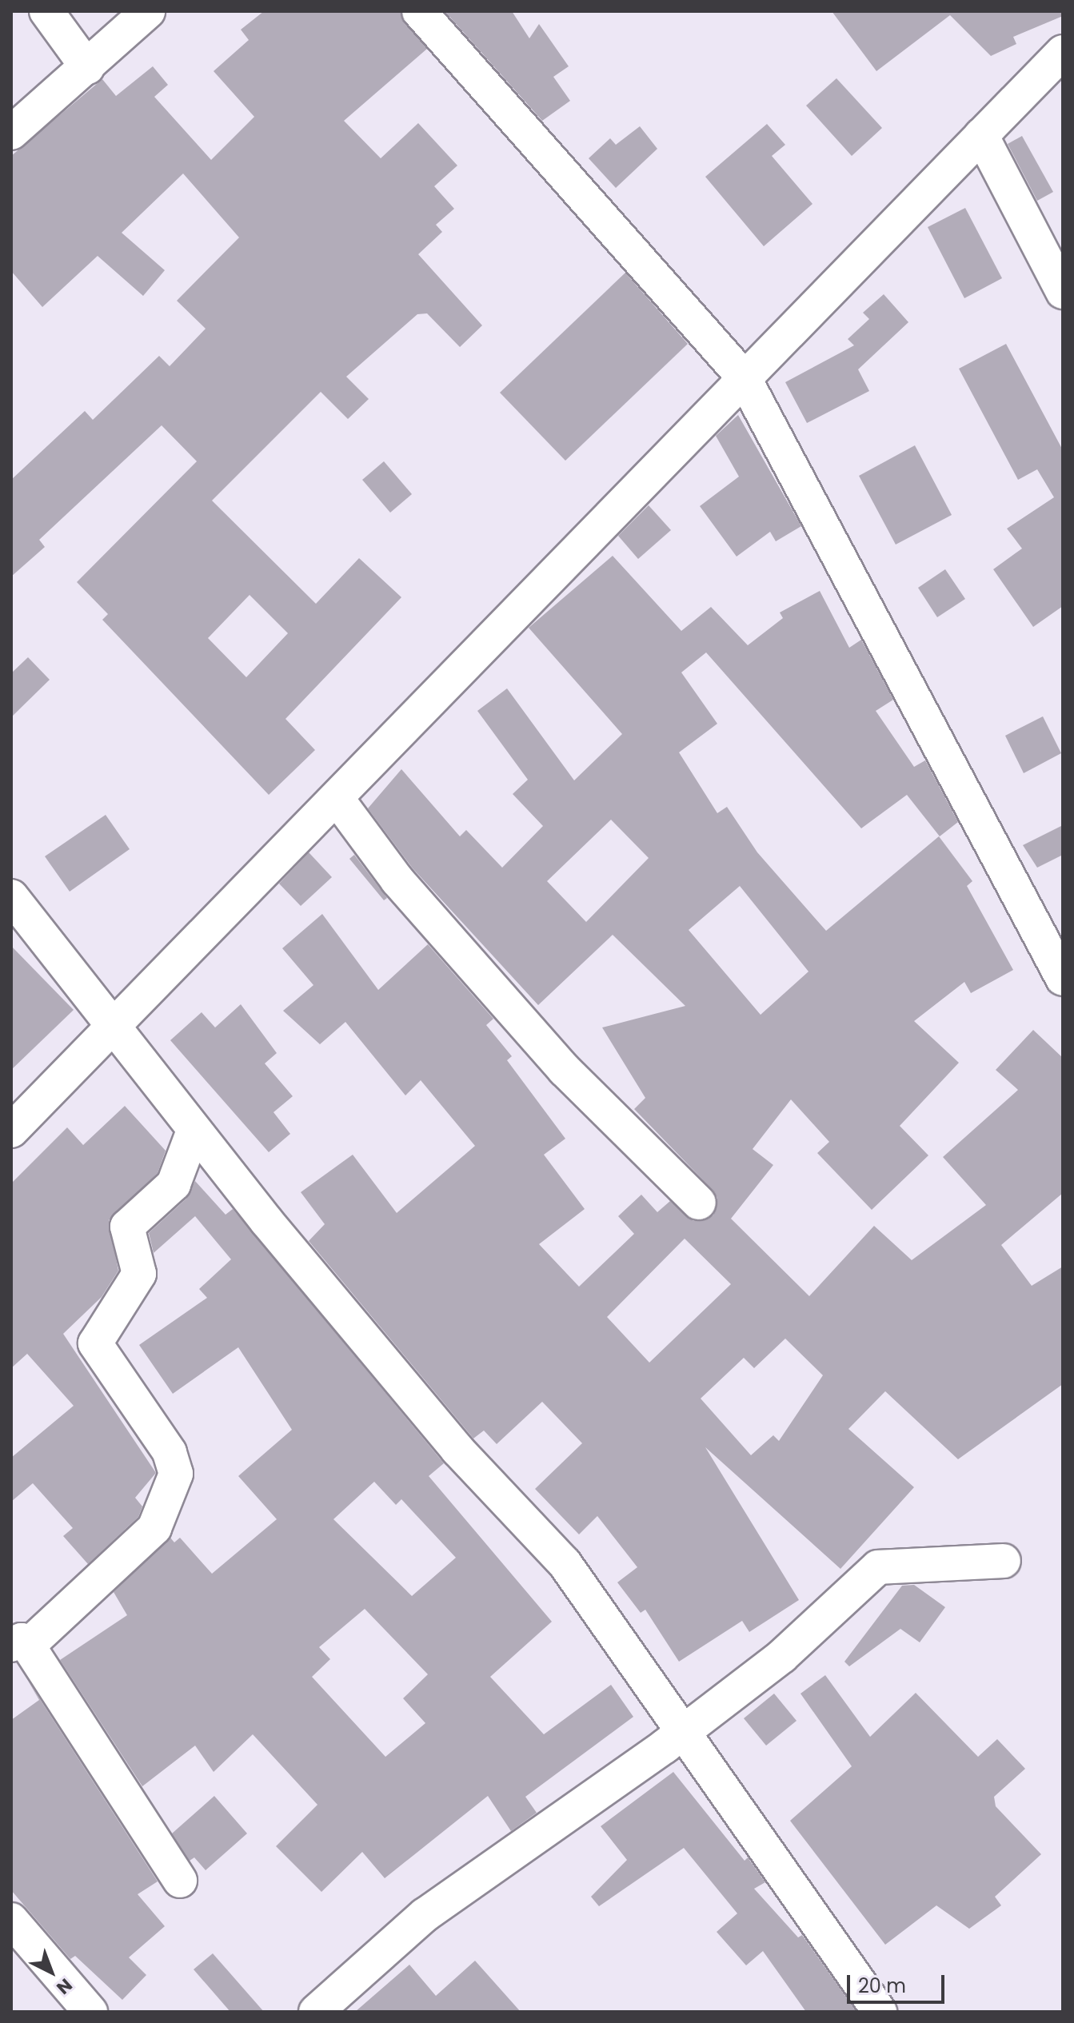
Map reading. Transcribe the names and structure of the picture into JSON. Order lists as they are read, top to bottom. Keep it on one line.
{"scale_bar":"20 m","north":"bottom right"}
